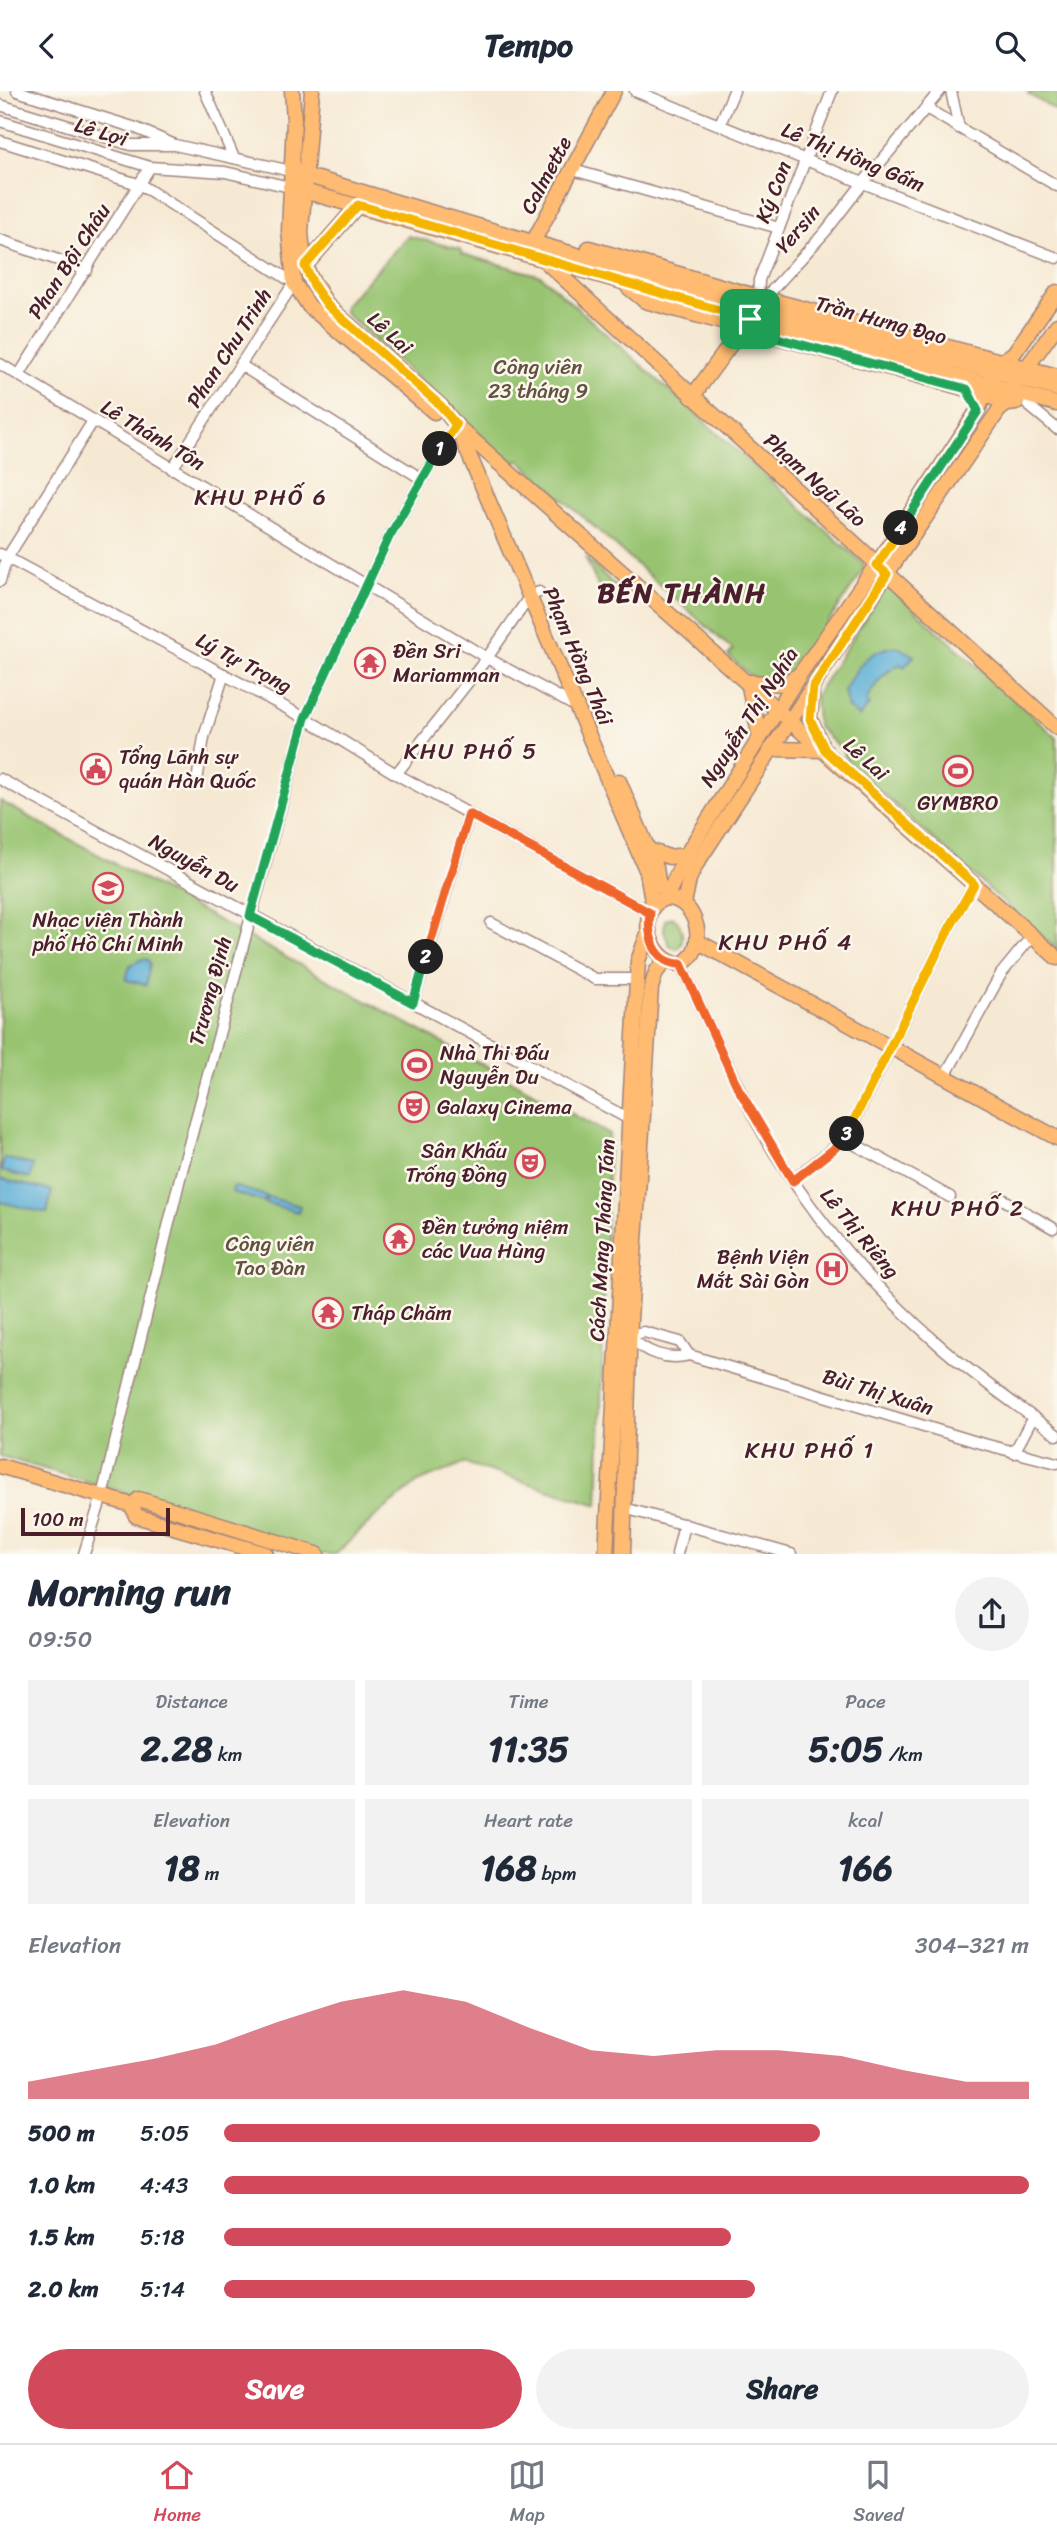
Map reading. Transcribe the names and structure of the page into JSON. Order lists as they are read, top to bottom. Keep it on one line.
{"streets":{"main road":["Calmette","Yersin","Trần Hưng Đạo","Lê Lai","Phạm Ngũ Lão","Phạm Hồng Thái","Nguyễn Thị Nghĩa","Cách Mạng Tháng Tám"],"street":["Lê Lợi","Lê Thị Hồng Gấm","Ký Con","Phan Bội Châu","Phan Chu Trinh","Lê Thánh Tôn","Lý Tự Trọng","Nguyễn Du","Trương Định","Lê Thị Riêng","Bùi Thị Xuân"]},"crossings":[["Lê Lợi","Phan Bội Châu"],["Lê Lợi","Lê Lai"],["Lê Lợi","Phan Chu Trinh"],["Lê Thị Hồng Gấm","Ký Con"],["Lê Thị Hồng Gấm","Yersin"],["Calmette","Trần Hưng Đạo"],["Ký Con","Yersin"],["Ký Con","Trần Hưng Đạo"],["Yersin","Trần Hưng Đạo"],["Yersin","Phạm Ngũ Lão"],["Phan Bội Châu","Lê Thánh Tôn"],["Trần Hưng Đạo","Phạm Ngũ Lão"],["Lê Lai","Phan Chu Trinh"],["Lê Lai","Phạm Hồng Thái"],["Lê Lai","Nguyễn Thị Nghĩa"],["Lê Lai","Trương Định"],["Phan Chu Trinh","Lê Thánh Tôn"],["Lê Thánh Tôn","Phạm Hồng Thái"],["Lê Thánh Tôn","Trương Định"],["Phạm Ngũ Lão","Nguyễn Thị Nghĩa"],["Phạm Hồng Thái","Lý Tự Trọng"],["Phạm Hồng Thái","Nguyễn Thị Nghĩa"],["Phạm Hồng Thái","Trương Định"],["Phạm Hồng Thái","Lê Thị Riêng"],["Phạm Hồng Thái","Cách Mạng Tháng Tám"],["Lý Tự Trọng","Nguyễn Thị Nghĩa"],["Lý Tự Trọng","Trương Định"],["Lý Tự Trọng","Lê Thị Riêng"],["Lý Tự Trọng","Cách Mạng Tháng Tám"],["Nguyễn Thị Nghĩa","Lê Thị Riêng"],["Nguyễn Thị Nghĩa","Cách Mạng Tháng Tám"],["Nguyễn Du","Trương Định"],["Nguyễn Du","Cách Mạng Tháng Tám"],["Lê Thị Riêng","Cách Mạng Tháng Tám"],["Cách Mạng Tháng Tám","Bùi Thị Xuân"]],"districts":["KHU PHỐ 6","BẾN THÀNH","KHU PHỐ 5","KHU PHỐ 4","KHU PHỐ 2","KHU PHỐ 1"],"parks":["Công viên 23 tháng 9","Công viên Tao Đàn"],"places":{"temple":["Đền Sri Mariamman","Đền tưởng niệm các Vua Hùng","Tháp Chăm"],"public building":["Tổng Lãnh sự quán Hàn Quốc"],"sports":["GYMBRO","Nhà Thi Đấu Nguyễn Du"],"school or university":["Nhạc viện Thành phố Hồ Chí Minh"],"theatre":["Galaxy Cinema","Sân Khấu Trống Đồng"],"hospital":["Bệnh Viện Mắt Sài Gòn"]},"scale_bar":"100 m","page":{"header":"Tempo","pins":["1","4","2","3"],"scale":"100 m","heading":["Morning run","09:50"],"stats":[["Distance","2.28 km"],["Time","11:35"],["Pace","5:05 /km"],["Elevation","18 m"],["Heart rate","168 bpm"],["kcal","166"]],"chart":["Elevation","304–321 m"],"list":[{"name":"500 m","note":"5:05"},{"name":"1.0 km","note":"4:43"},{"name":"1.5 km","note":"5:18"},{"name":"2.0 km","note":"5:14"}],"buttons":["Save","Share"],"tabs":["Home","Map","Saved"]}}
